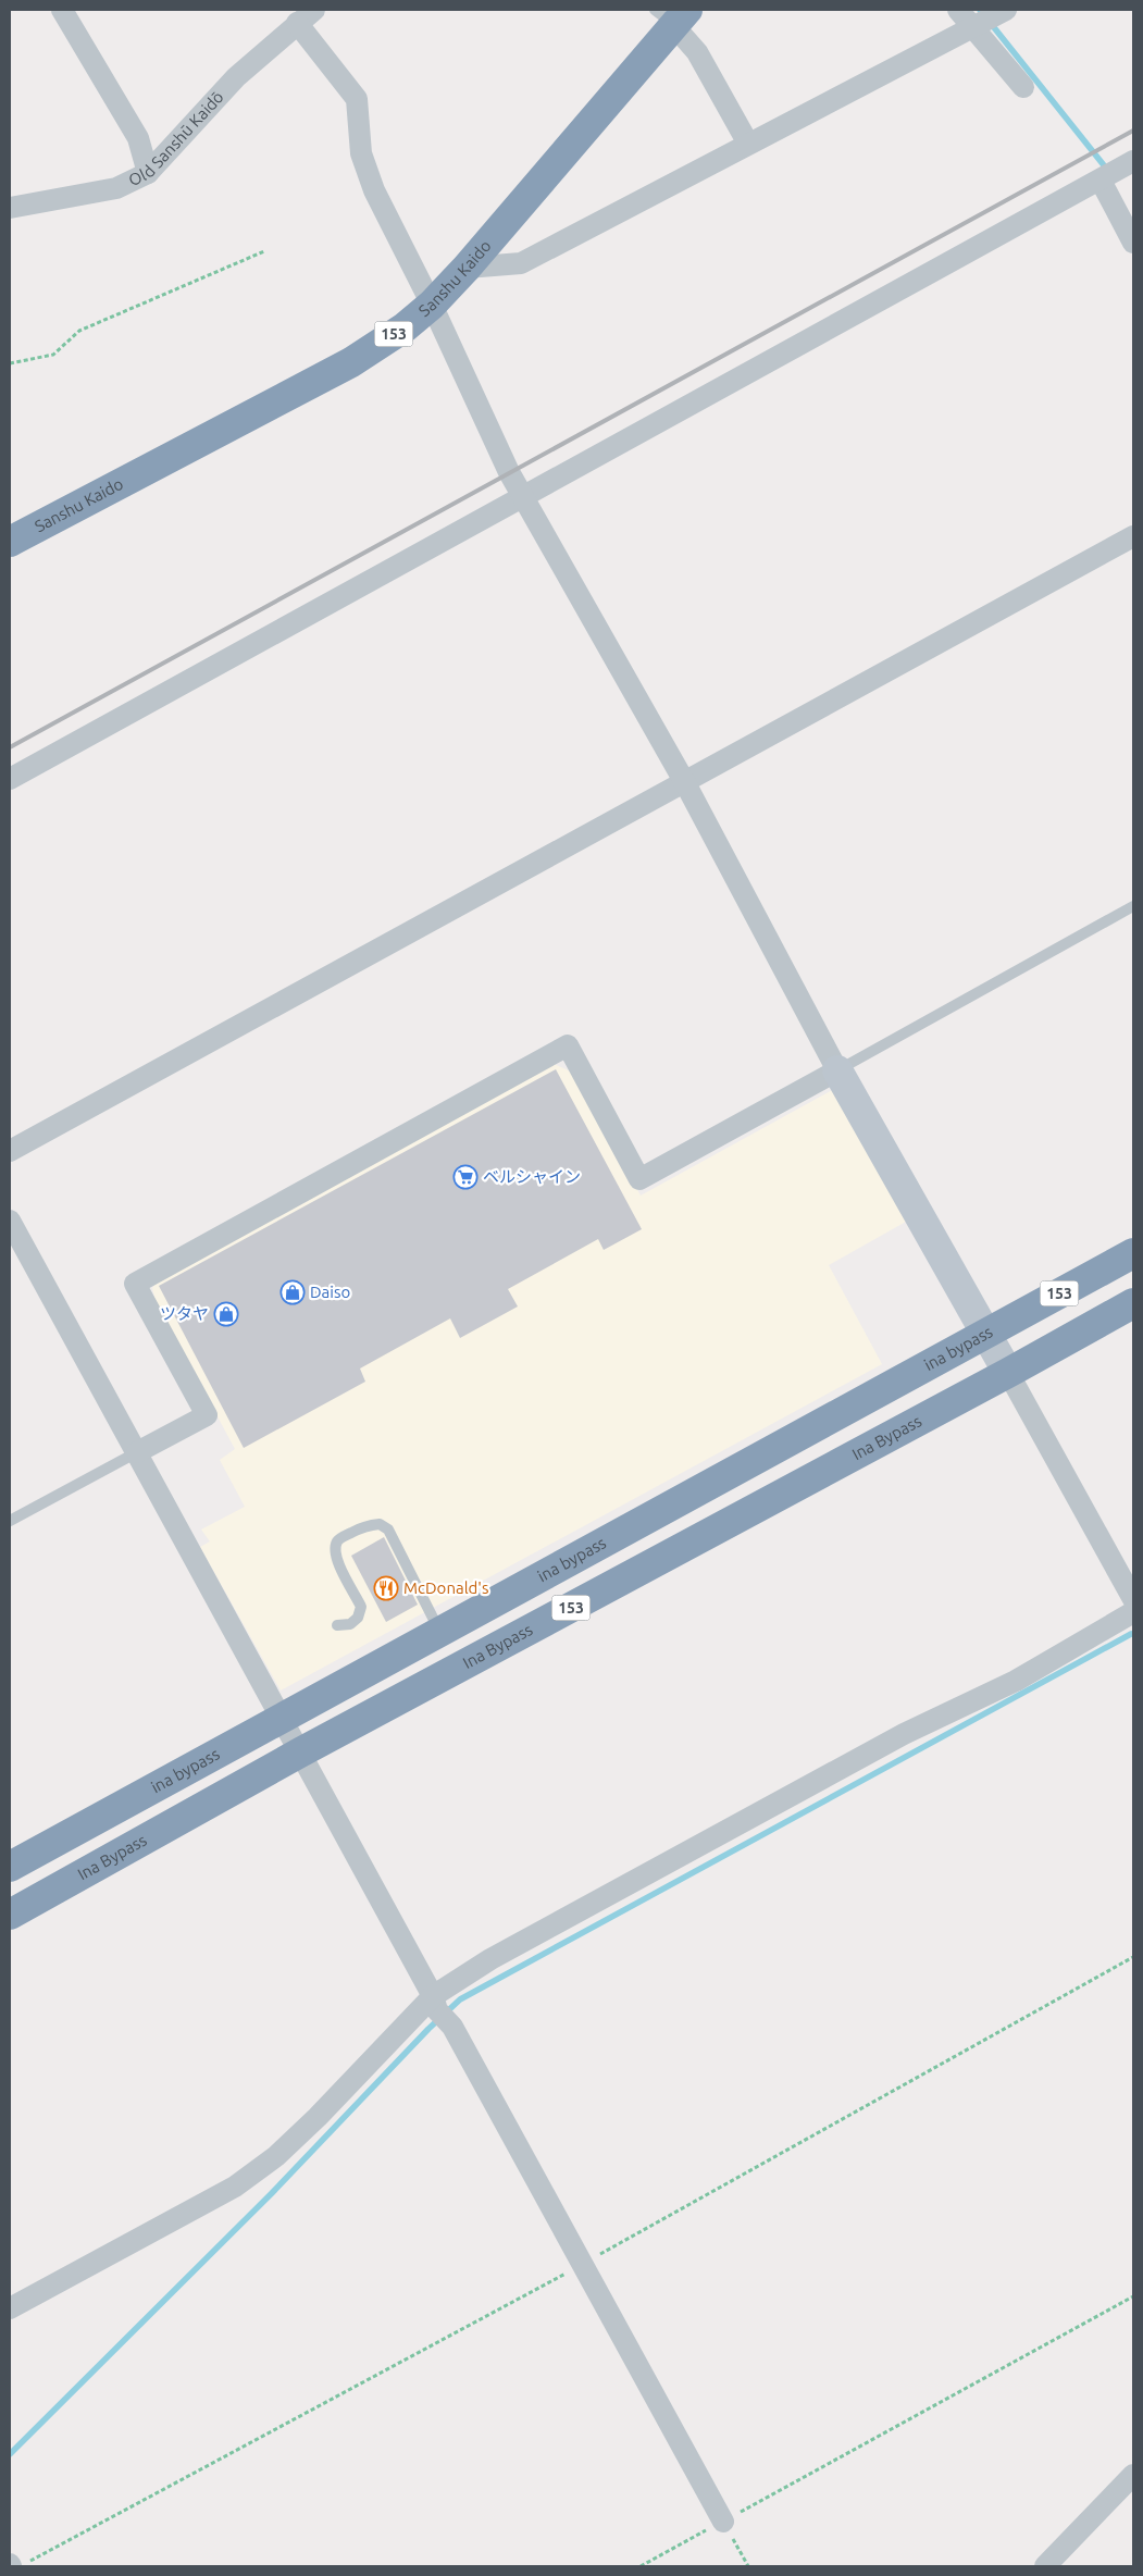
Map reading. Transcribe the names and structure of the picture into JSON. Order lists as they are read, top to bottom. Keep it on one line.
{"streets":{"highway":["Sanshu Kaido","153","ina bypass","Ina Bypass"],"street":["Old Sanshū Kaidō"]},"places":{"supermarket":["ベルシャイン"],"shop":["Daiso","ツタヤ"],"restaurant":["McDonald's"]}}
